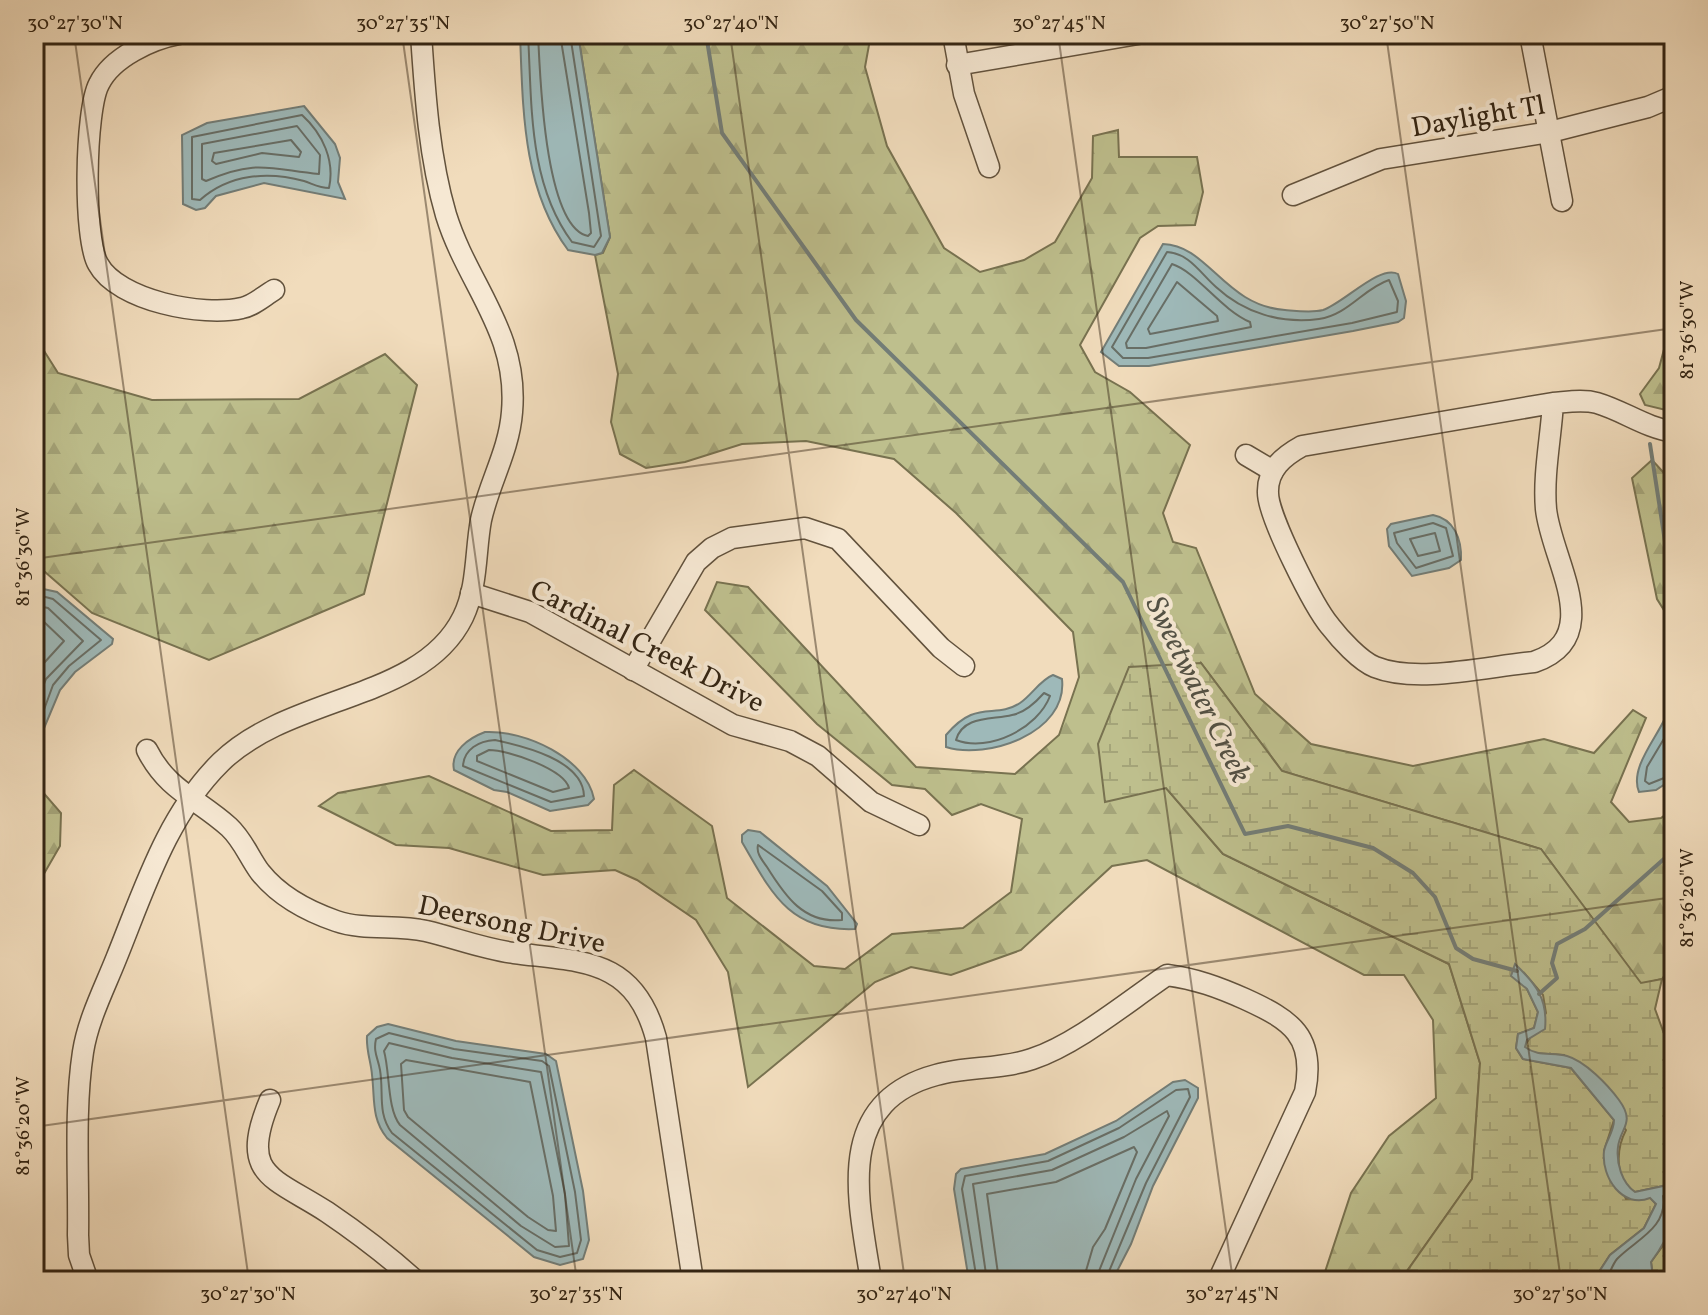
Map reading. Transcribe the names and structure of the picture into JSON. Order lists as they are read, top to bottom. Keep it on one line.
{"streets":{"street":["Daylight Tl","Cardinal Creek Drive","Deersong Drive"]},"water":["Sweetwater Creek"],"coordinates":["30°27'30\"N","30°27'35\"N","30°27'40\"N","30°27'45\"N","30°27'50\"N","81°36'30\"W","81°36'20\"W"]}
